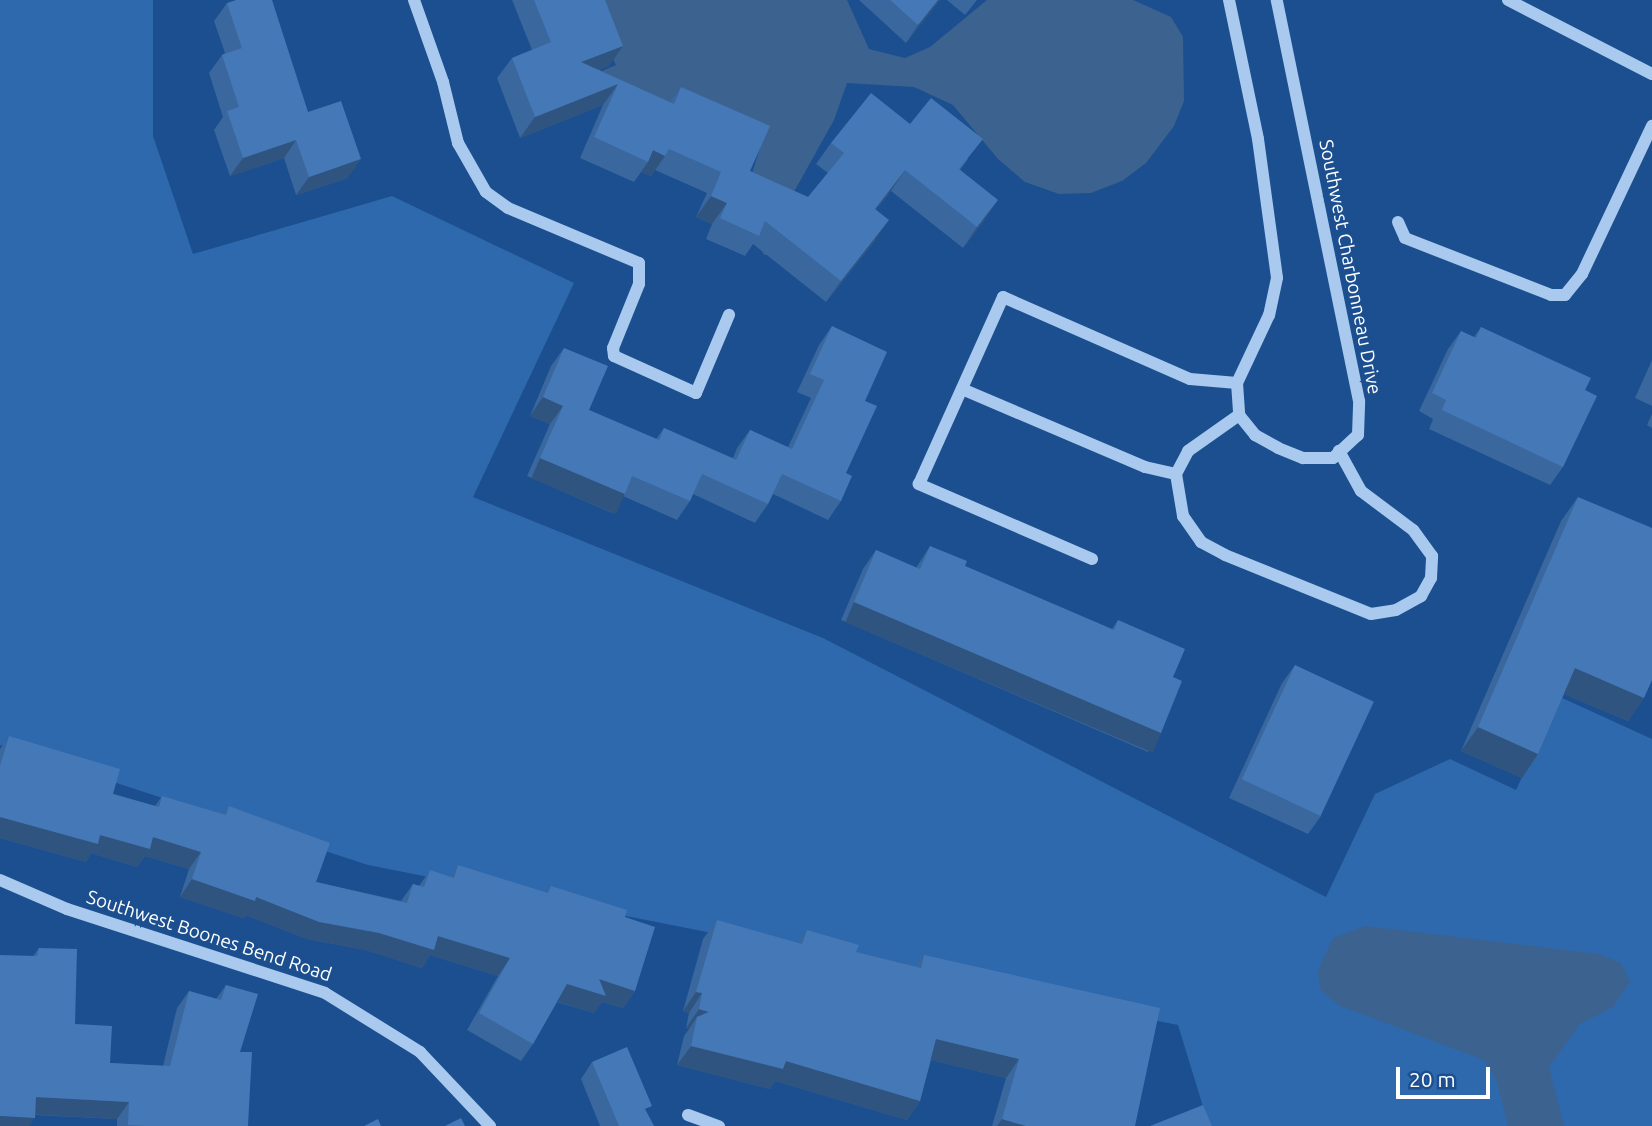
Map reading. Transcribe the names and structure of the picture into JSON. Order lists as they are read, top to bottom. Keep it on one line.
{"streets":{"street":["Southwest Charbonneau Drive","Southwest Boones Bend Road"]},"scale_bar":"20 m"}
